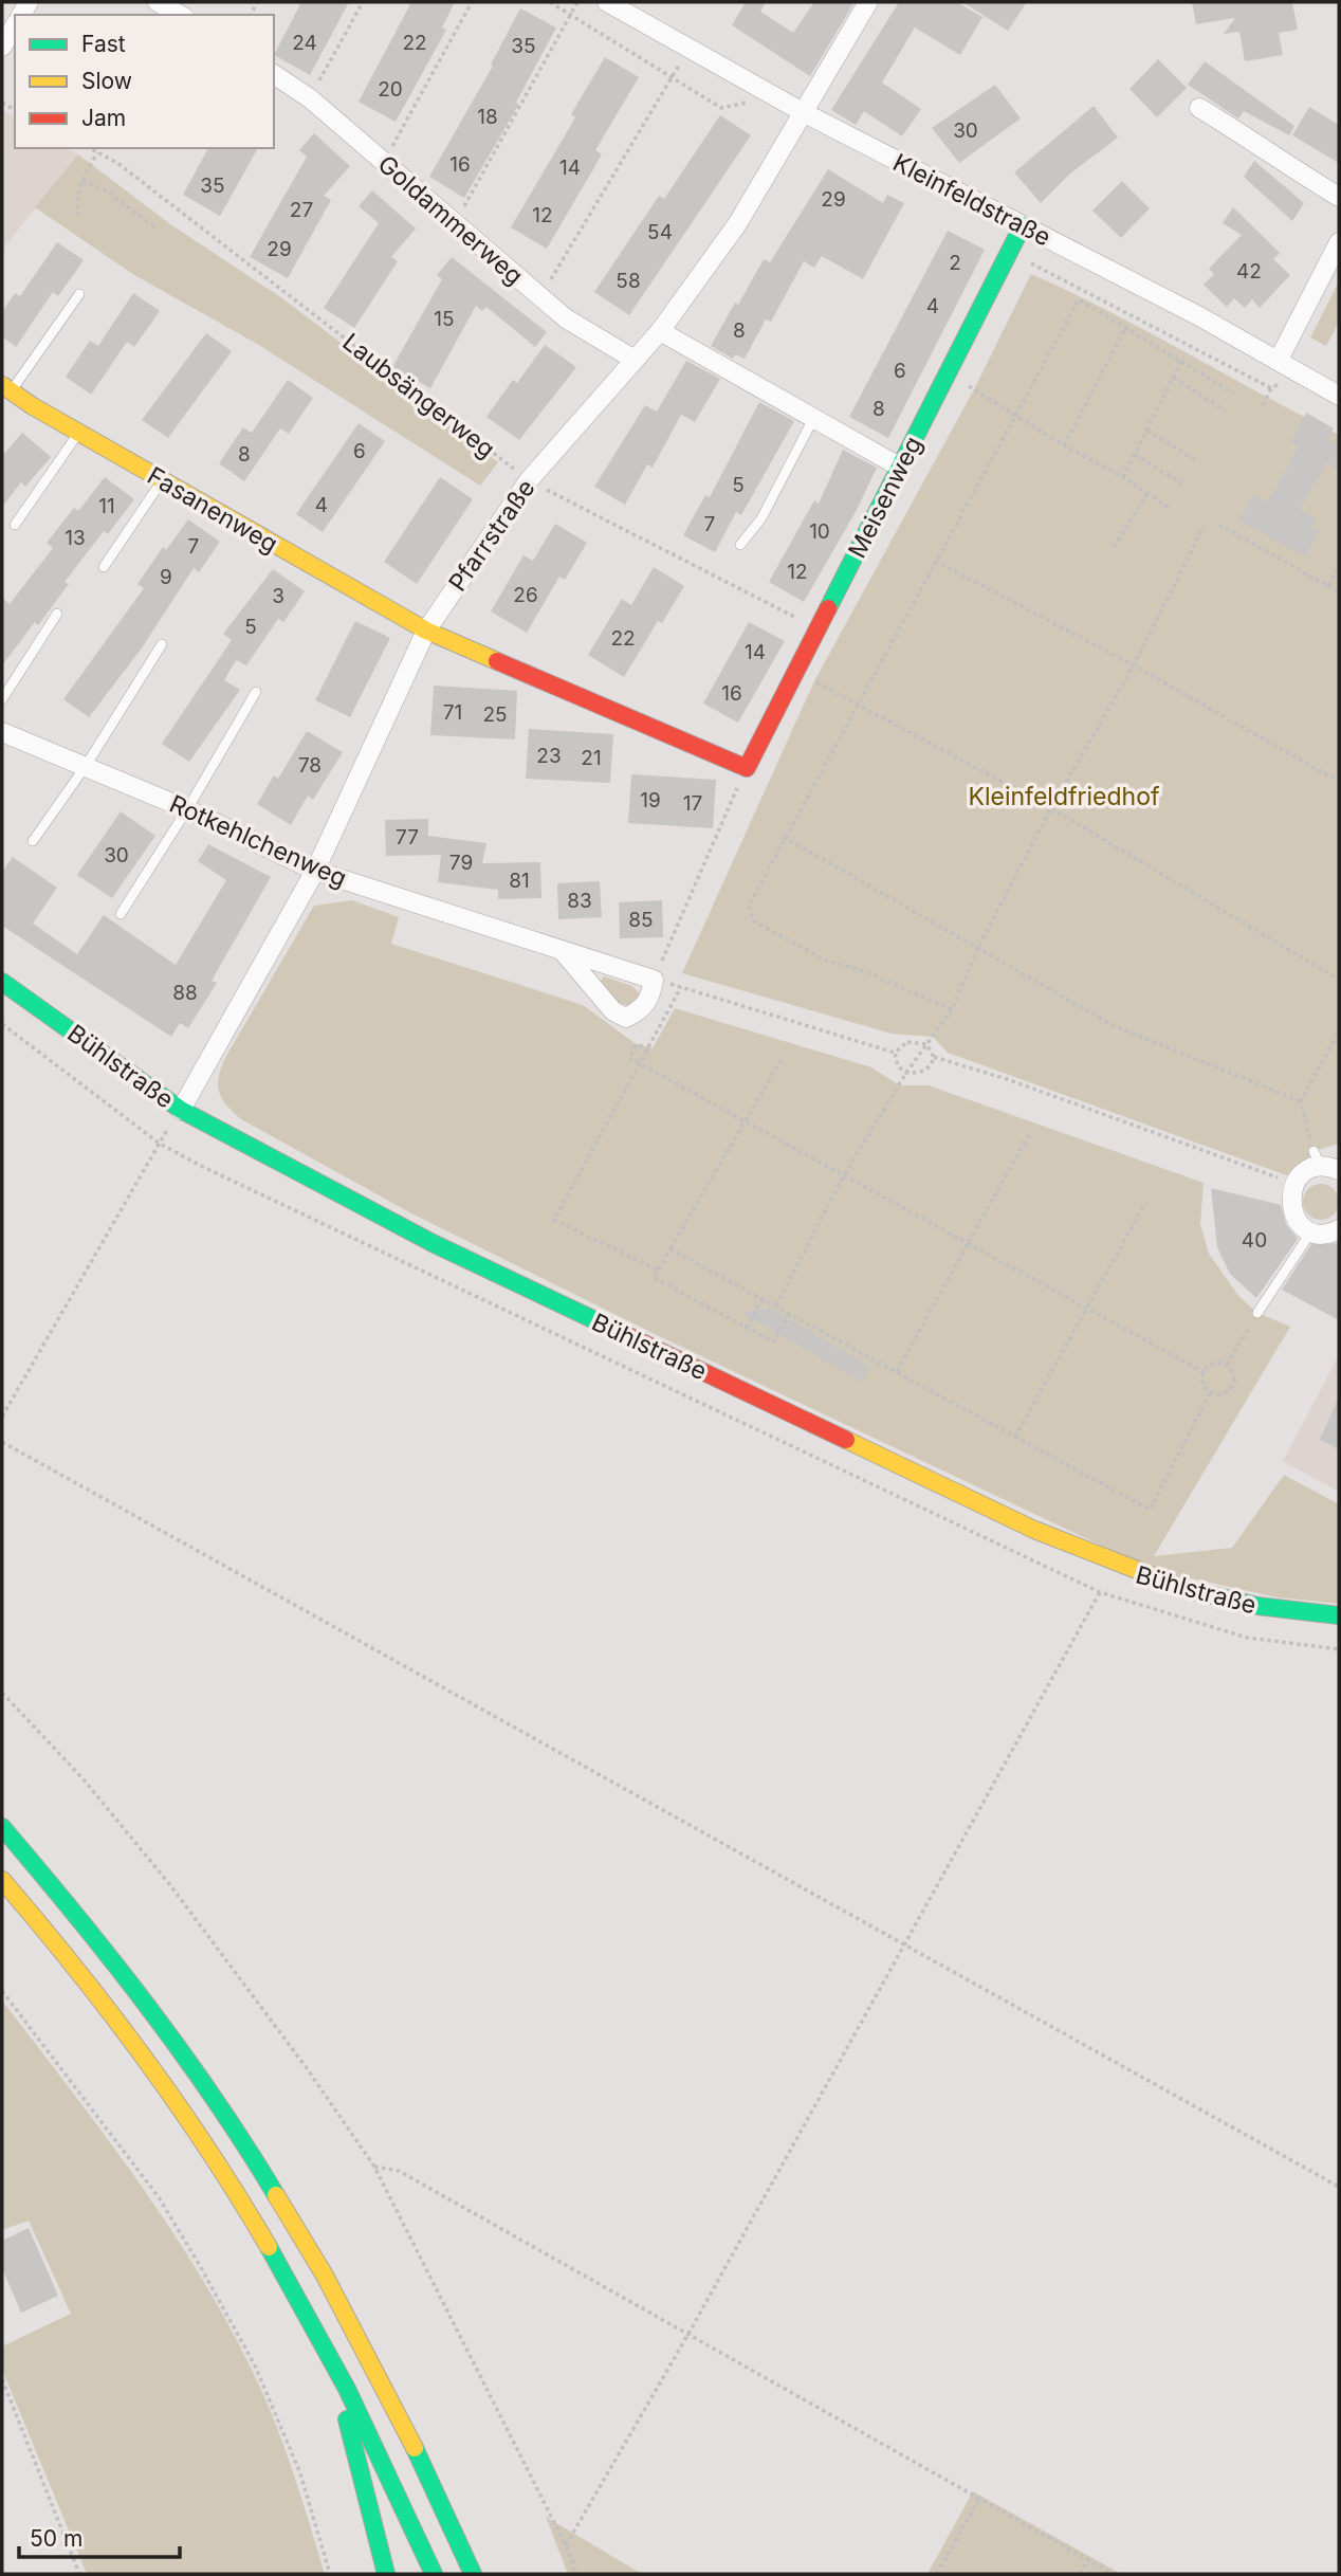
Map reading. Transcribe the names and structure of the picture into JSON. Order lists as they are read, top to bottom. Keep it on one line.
{"streets":{"main road":["Meisenweg","Fasanenweg","Bühlstraße"],"street":["Kleinfeldstraße","Goldammerweg","Pfarrstraße","Rotkehlchenweg"],"path":["Laubsängerweg"]},"crossings":[["Kleinfeldstraße","Meisenweg"],["Kleinfeldstraße","Pfarrstraße"],["Goldammerweg","Pfarrstraße"],["Laubsängerweg","Meisenweg"],["Laubsängerweg","Pfarrstraße"],["Fasanenweg","Pfarrstraße"],["Pfarrstraße","Rotkehlchenweg"],["Pfarrstraße","Bühlstraße"]],"parks":["Kleinfeldfriedhof"],"house_numbers":["24","22","35","20","18","30","16","14","35","29","27","12","54","29","2","42","58","4","15","8","6","8","6","8","5","4","11","7","10","13","7","12","9","26","3","5","22","14","16","71","25","23","21","78","19","17","77","30","79","81","83","85","88","40"],"legend":["Fast","Slow","Jam"],"scale_bar":"50 m"}
